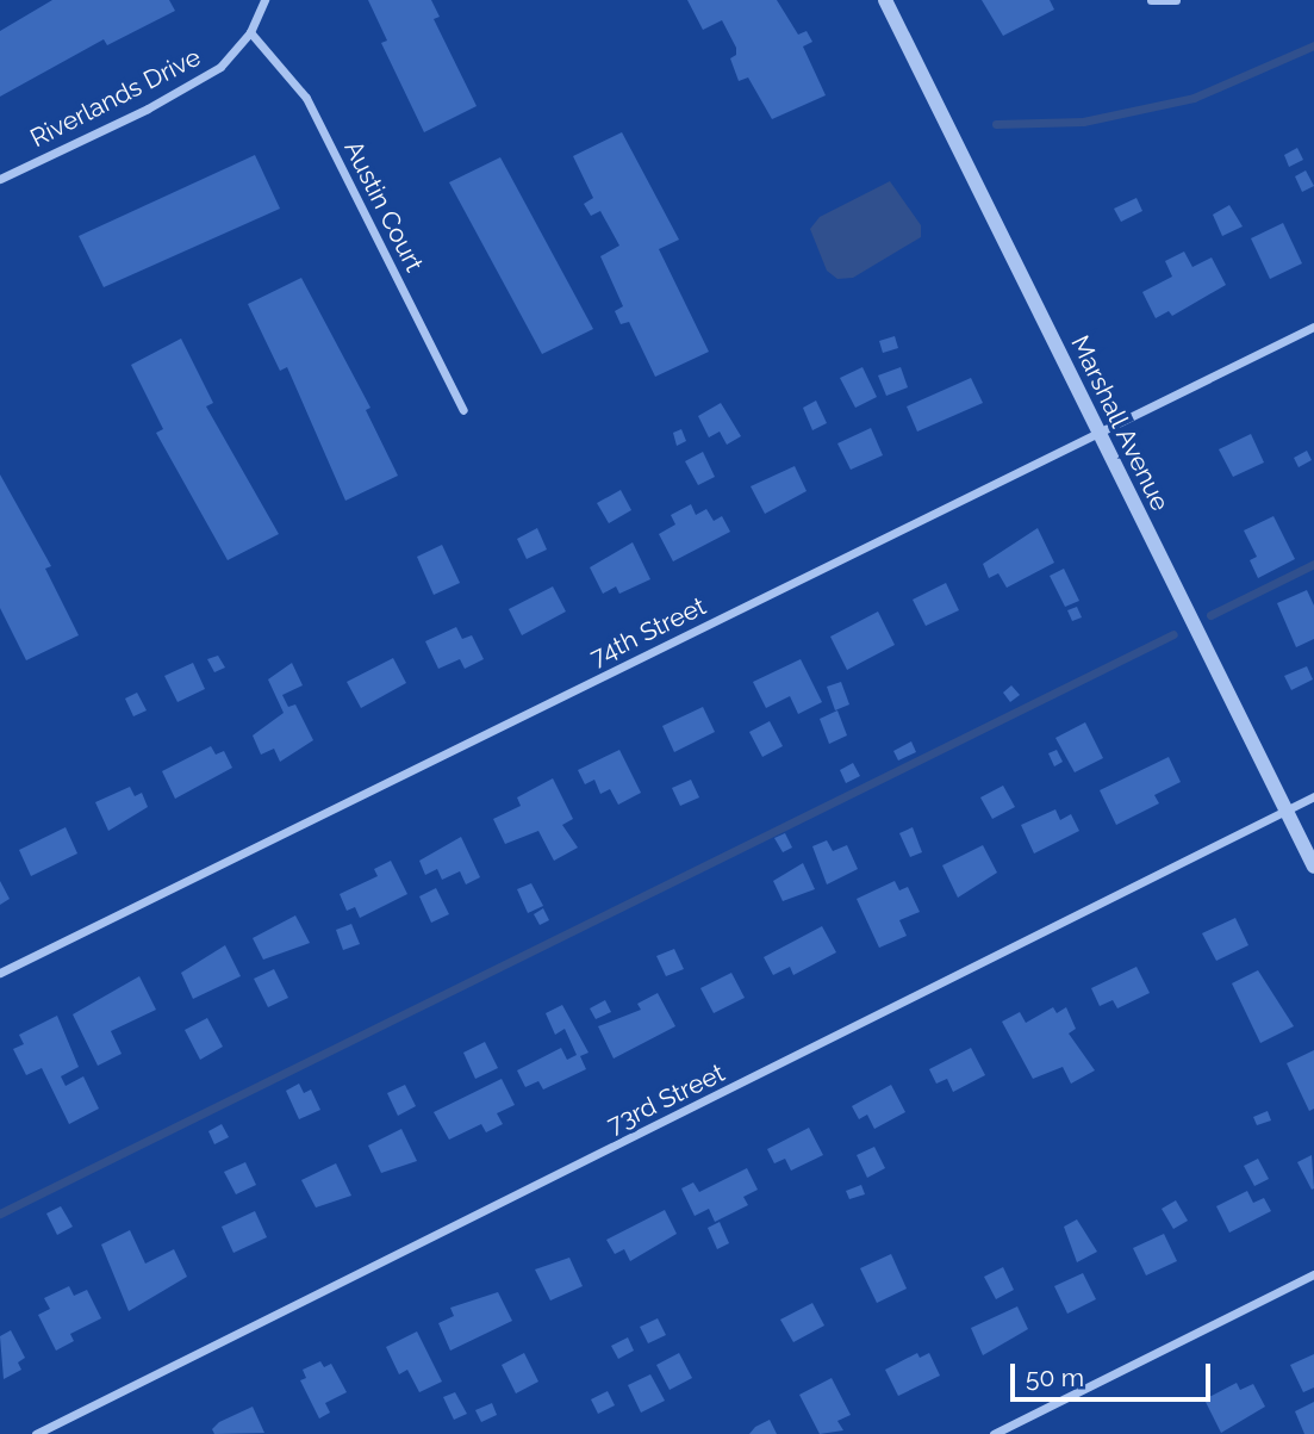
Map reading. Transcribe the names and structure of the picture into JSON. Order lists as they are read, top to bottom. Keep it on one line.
{"streets":{"street":["Riverlands Drive","Austin Court","Marshall Avenue","74th Street","73rd Street"]},"crossings":[["Riverlands Drive","Austin Court"],["Marshall Avenue","74th Street"],["Marshall Avenue","73rd Street"]],"scale_bar":"50 m"}
